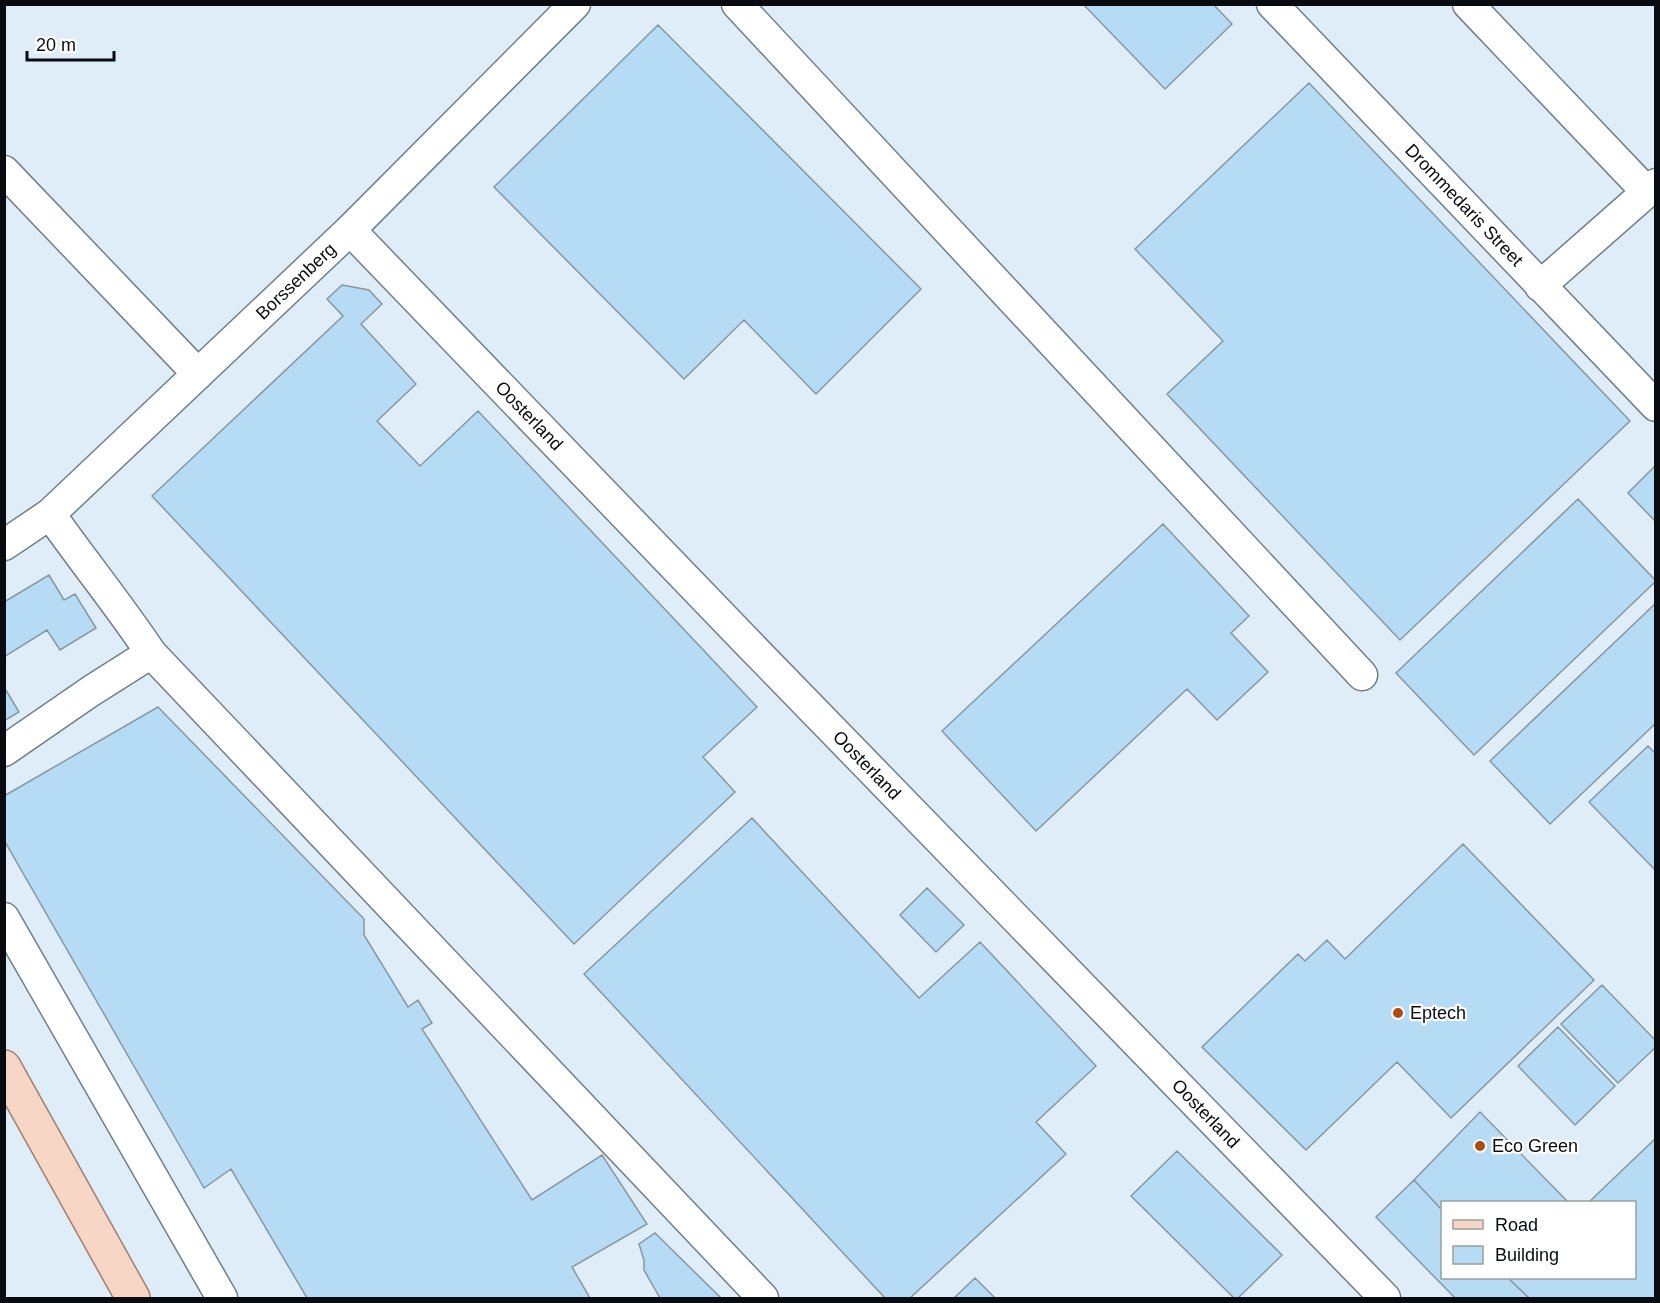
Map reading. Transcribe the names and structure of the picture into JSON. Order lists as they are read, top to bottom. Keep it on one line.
{"streets":{"street":["Drommedaris Street","Borssenberg","Oosterland"]},"crossings":[["Borssenberg","Oosterland"]],"places":["Eptech","Eco Green"],"legend":["Road","Building"],"scale_bar":"20 m"}
